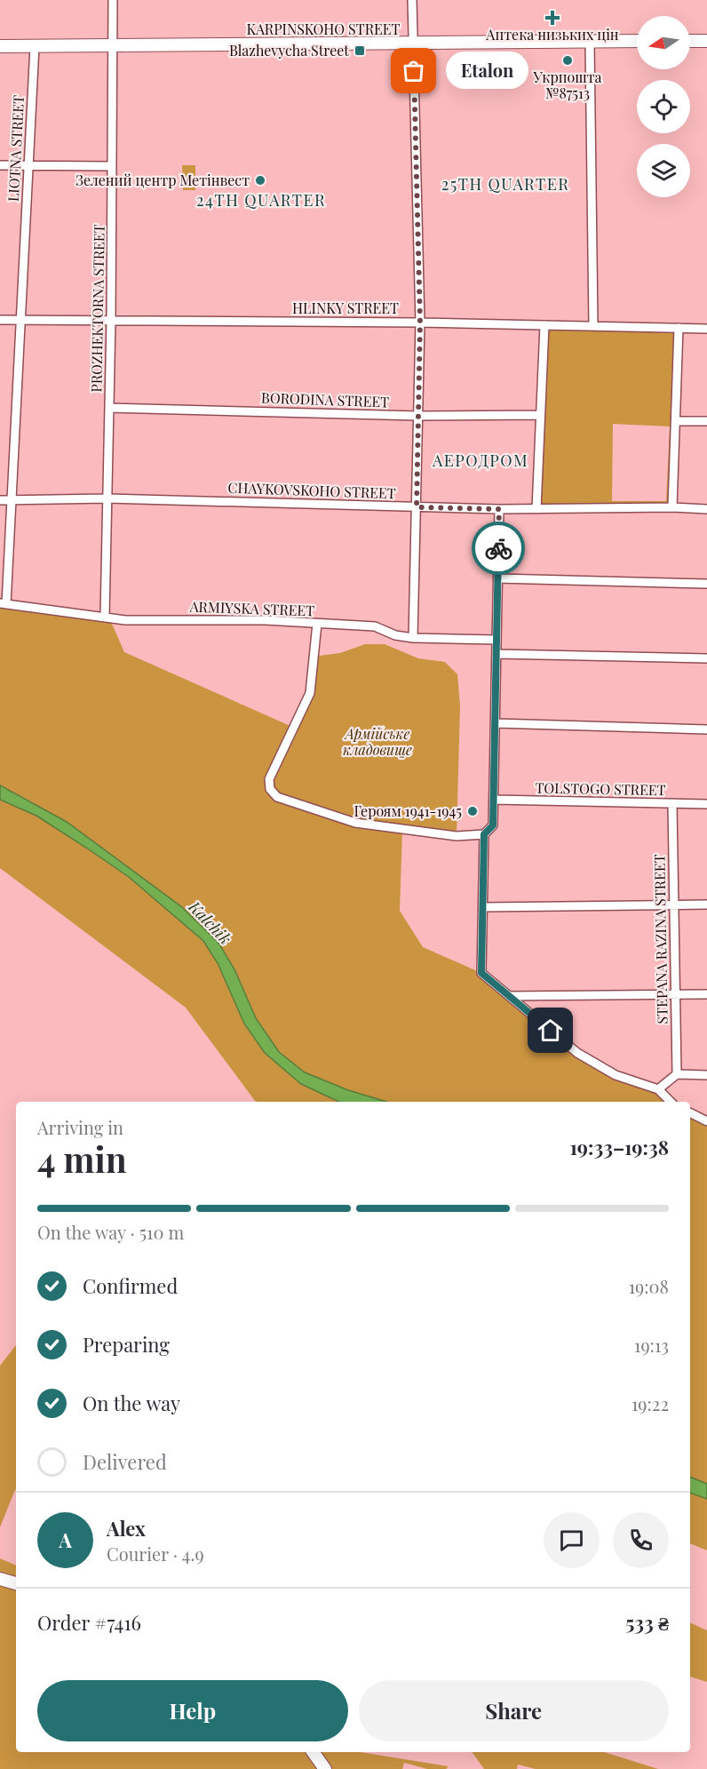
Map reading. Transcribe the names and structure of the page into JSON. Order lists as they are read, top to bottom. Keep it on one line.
{"streets":{"street":["KARPINSKOHO STREET","LIOTNA STREET","PROZHEKTORNA STREET","HLINKY STREET","BORODINA STREET","CHAYKOVSKOHO STREET","ARMIYSKA STREET","TOLSTOGO STREET","STEPANA RAZINA STREET"]},"crossings":[["KARPINSKOHO STREET","LIOTNA STREET"],["KARPINSKOHO STREET","PROZHEKTORNA STREET"],["LIOTNA STREET","HLINKY STREET"],["LIOTNA STREET","CHAYKOVSKOHO STREET"],["LIOTNA STREET","ARMIYSKA STREET"],["PROZHEKTORNA STREET","HLINKY STREET"],["PROZHEKTORNA STREET","BORODINA STREET"],["PROZHEKTORNA STREET","CHAYKOVSKOHO STREET"],["PROZHEKTORNA STREET","ARMIYSKA STREET"],["TOLSTOGO STREET","STEPANA RAZINA STREET"]],"districts":["25TH QUARTER","24TH QUARTER","АЕРОДРОМ"],"water":["Kalchik"],"parks":["Армійське кладовище"],"places":{"health":["Аптека низьких цін"],"transit":["Blazhevycha Street"],"other":["Укрпошта №87513","Etalon","Зелений центр Метінвест","Героям 1941-1945"]},"north":"left","page":{"bubble":"Etalon","heading":["4 min","Arriving in","19:33–19:38"],"panel":["Alex","Courier · 4.9","Order #7416","533 ₴"],"bar":"On the way · 510 m","list":[["Confirmed","19:08"],["Preparing","19:13"],["On the way","19:22"],"Delivered"],"round":"A","buttons":["Help","Share"]}}
